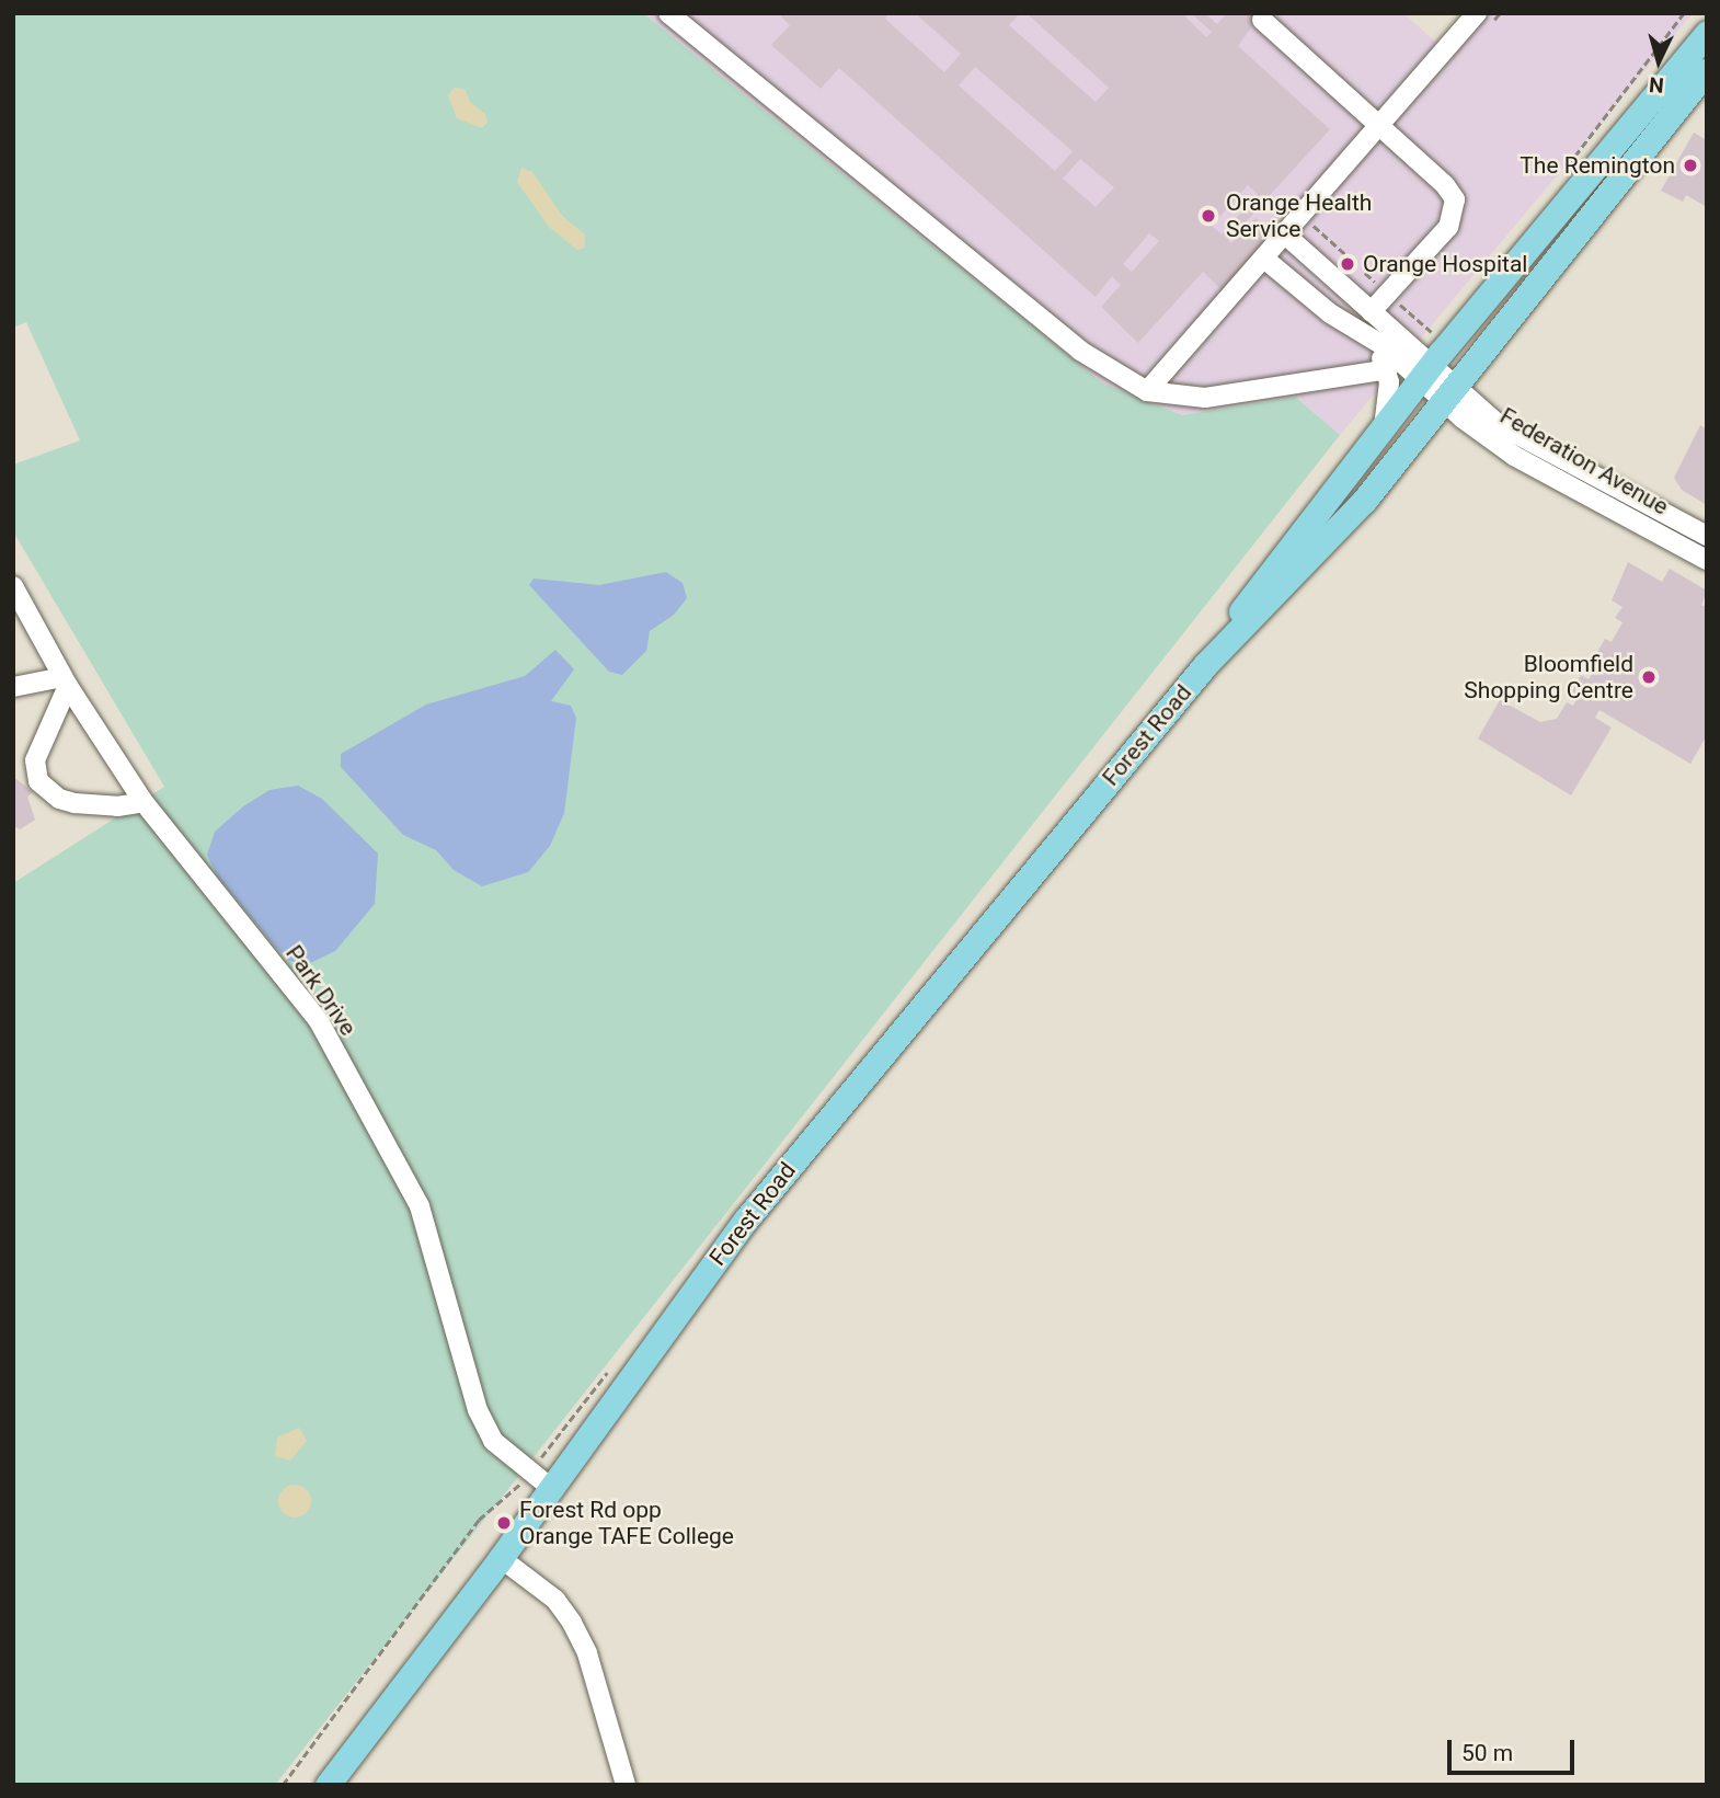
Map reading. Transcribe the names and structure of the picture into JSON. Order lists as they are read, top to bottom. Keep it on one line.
{"streets":{"main road":["Forest Road"],"street":["Federation Avenue","Park Drive"]},"crossings":[["Federation Avenue","Forest Road"],["Forest Road","Park Drive"]],"places":["The Remington","Orange Health Service","Orange Hospital","Bloomfield Shopping Centre","Forest Rd opp Orange TAFE College"],"scale_bar":"50 m","north":"bottom"}
